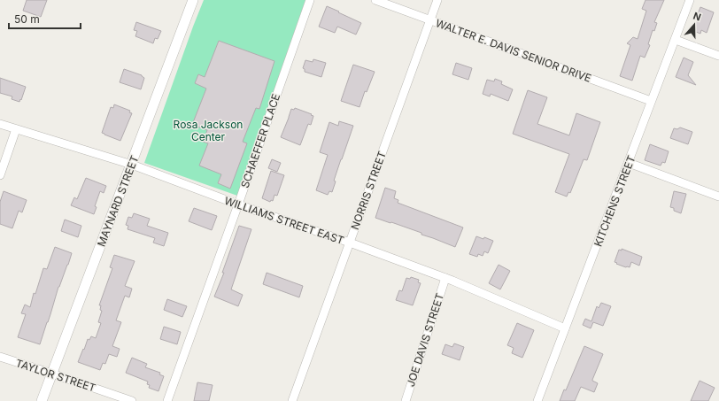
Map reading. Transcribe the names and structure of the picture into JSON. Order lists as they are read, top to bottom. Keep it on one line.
{"streets":{"street":["WALTER E. DAVIS SENIOR DRIVE","SCHAEFFER PLACE","NORRIS STREET","MAYNARD STREET","KITCHENS STREET","WILLIAMS STREET EAST","JOE DAVIS STREET","TAYLOR STREET"]},"crossings":[["WALTER E. DAVIS SENIOR DRIVE","NORRIS STREET"],["WALTER E. DAVIS SENIOR DRIVE","KITCHENS STREET"],["SCHAEFFER PLACE","WILLIAMS STREET EAST"],["NORRIS STREET","WILLIAMS STREET EAST"],["MAYNARD STREET","WILLIAMS STREET EAST"],["MAYNARD STREET","TAYLOR STREET"],["KITCHENS STREET","WILLIAMS STREET EAST"],["WILLIAMS STREET EAST","JOE DAVIS STREET"]],"parks":["Rosa Jackson Center"],"scale_bar":"50 m","north":"top"}
